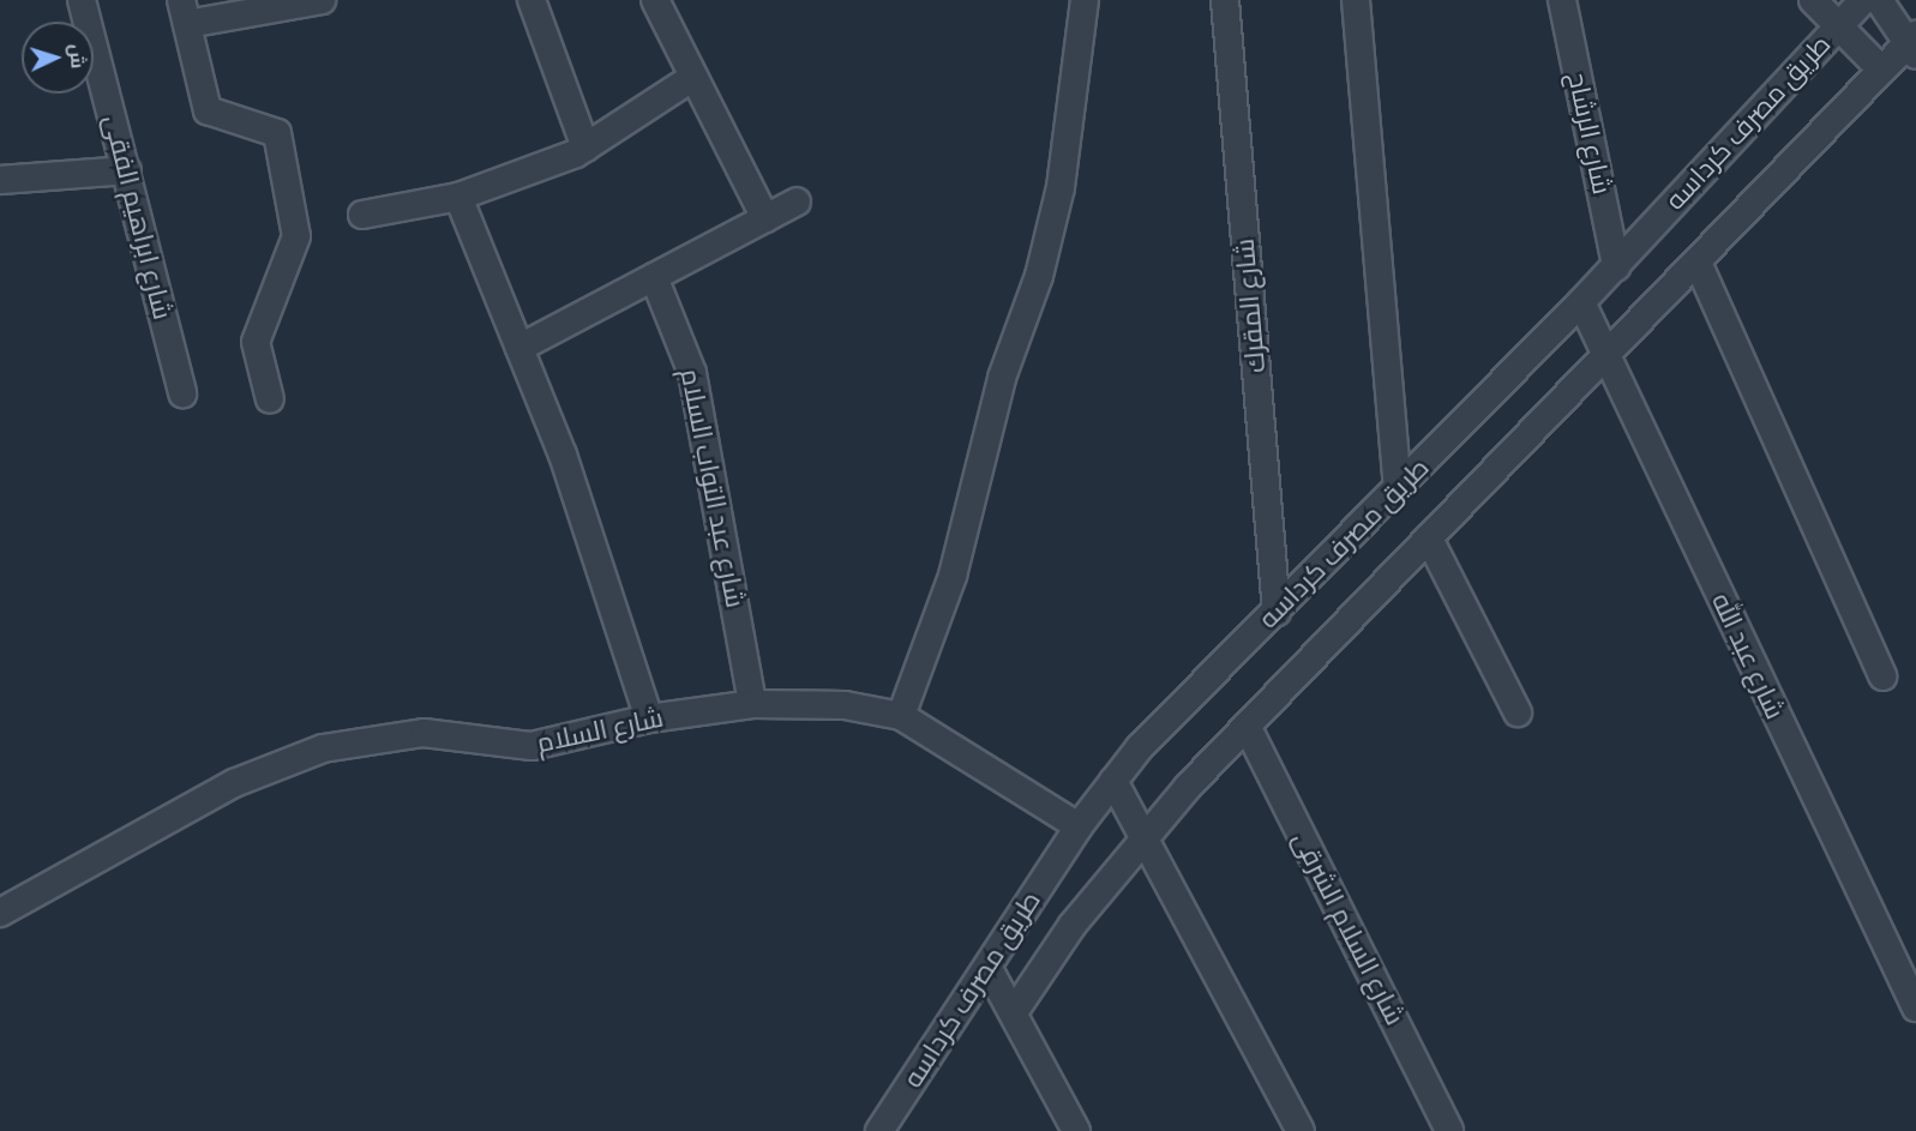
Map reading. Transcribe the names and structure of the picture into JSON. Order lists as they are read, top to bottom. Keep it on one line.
{"streets":{"street":["طريق مصرف كرداسه","شارع الرشاح","شارع ابراهيم الفقى","شارع المقرك","شارع عبد التواب السلام","شارع عبد الله","شارع السلام","شارع السلام الشرقى"]},"crossings":[["طريق مصرف كرداسه","شارع الرشاح"],["طريق مصرف كرداسه","شارع المقرك"],["طريق مصرف كرداسه","شارع عبد الله"],["طريق مصرف كرداسه","شارع السلام"],["طريق مصرف كرداسه","شارع السلام الشرقى"],["شارع عبد التواب السلام","شارع السلام"]],"north":"right"}
